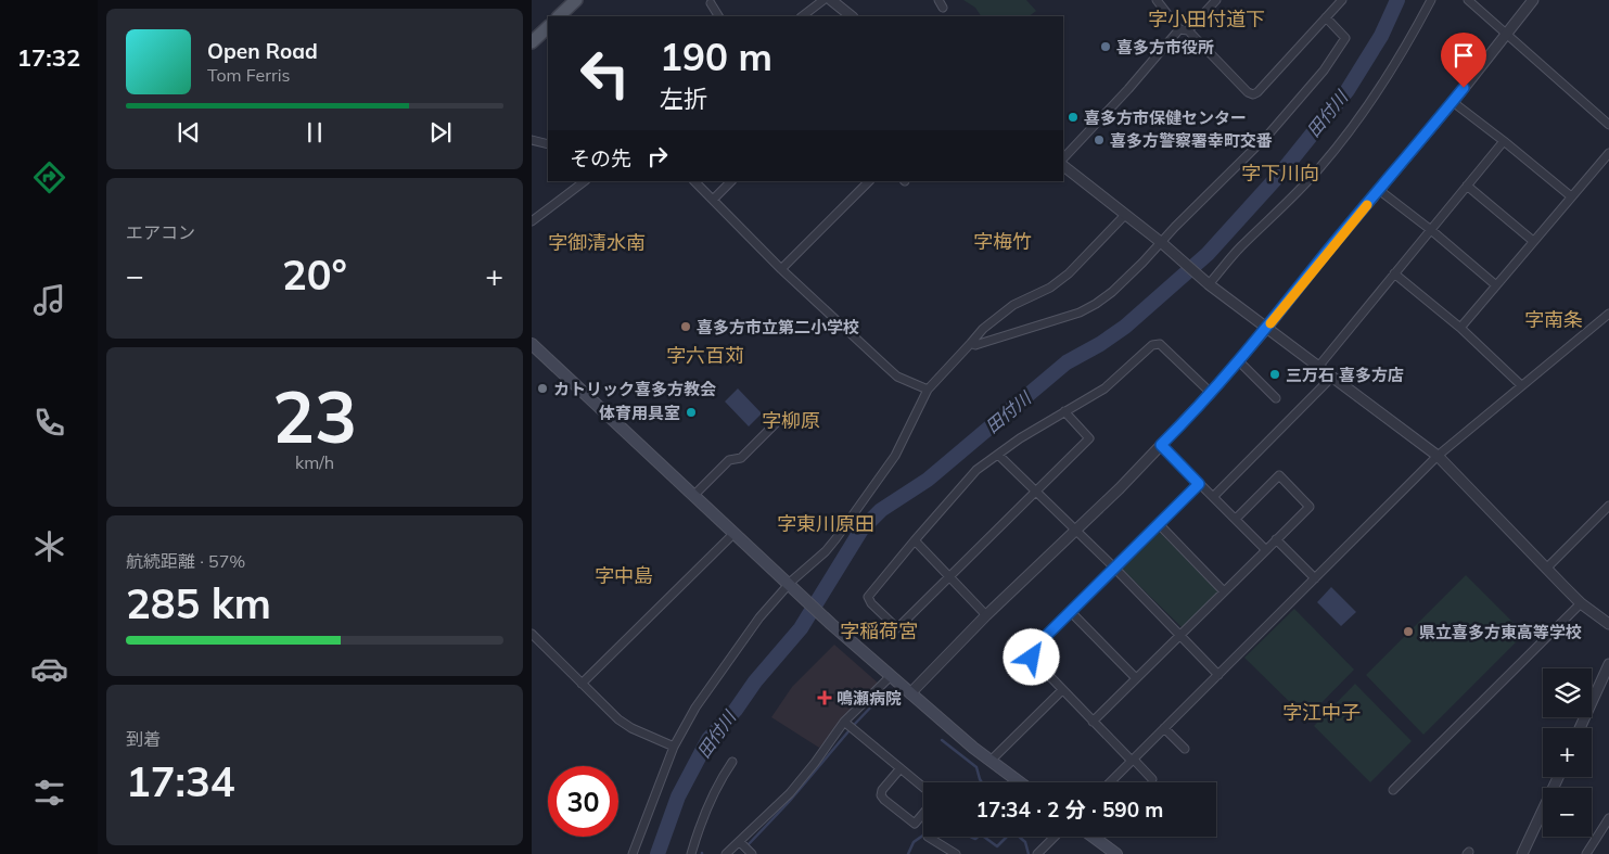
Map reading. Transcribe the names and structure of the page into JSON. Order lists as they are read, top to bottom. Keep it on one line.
{"districts":["字小田付道下","字下川向","字梅竹","字御清水南","字南条","字六百苅","字柳原","字東川原田","字中島","字稲荷宮","字江中子"],"water":["田付川"],"places":{"other":["喜多方市役所","喜多方市保健センター","喜多方警察署幸町交番","喜多方市立第二小学校","三万石 喜多方店","カトリック喜多方教会","体育用具室","県立喜多方東高等学校"],"health":["鳴瀬病院"]},"page":{"tabs":"17:32","turn":["190 m","左折"],"song":["Open Road","Tom Ferris"],"then":"その先","tile":["エアコン",["23","km/h"],["航続距離 · 57%","285 km"],["到着","17:34"]],"heat":["−","20°","+"],"map_buttons":["+","−"],"limit":"30","trip":"17:34 · 2 分 · 590 m"}}
